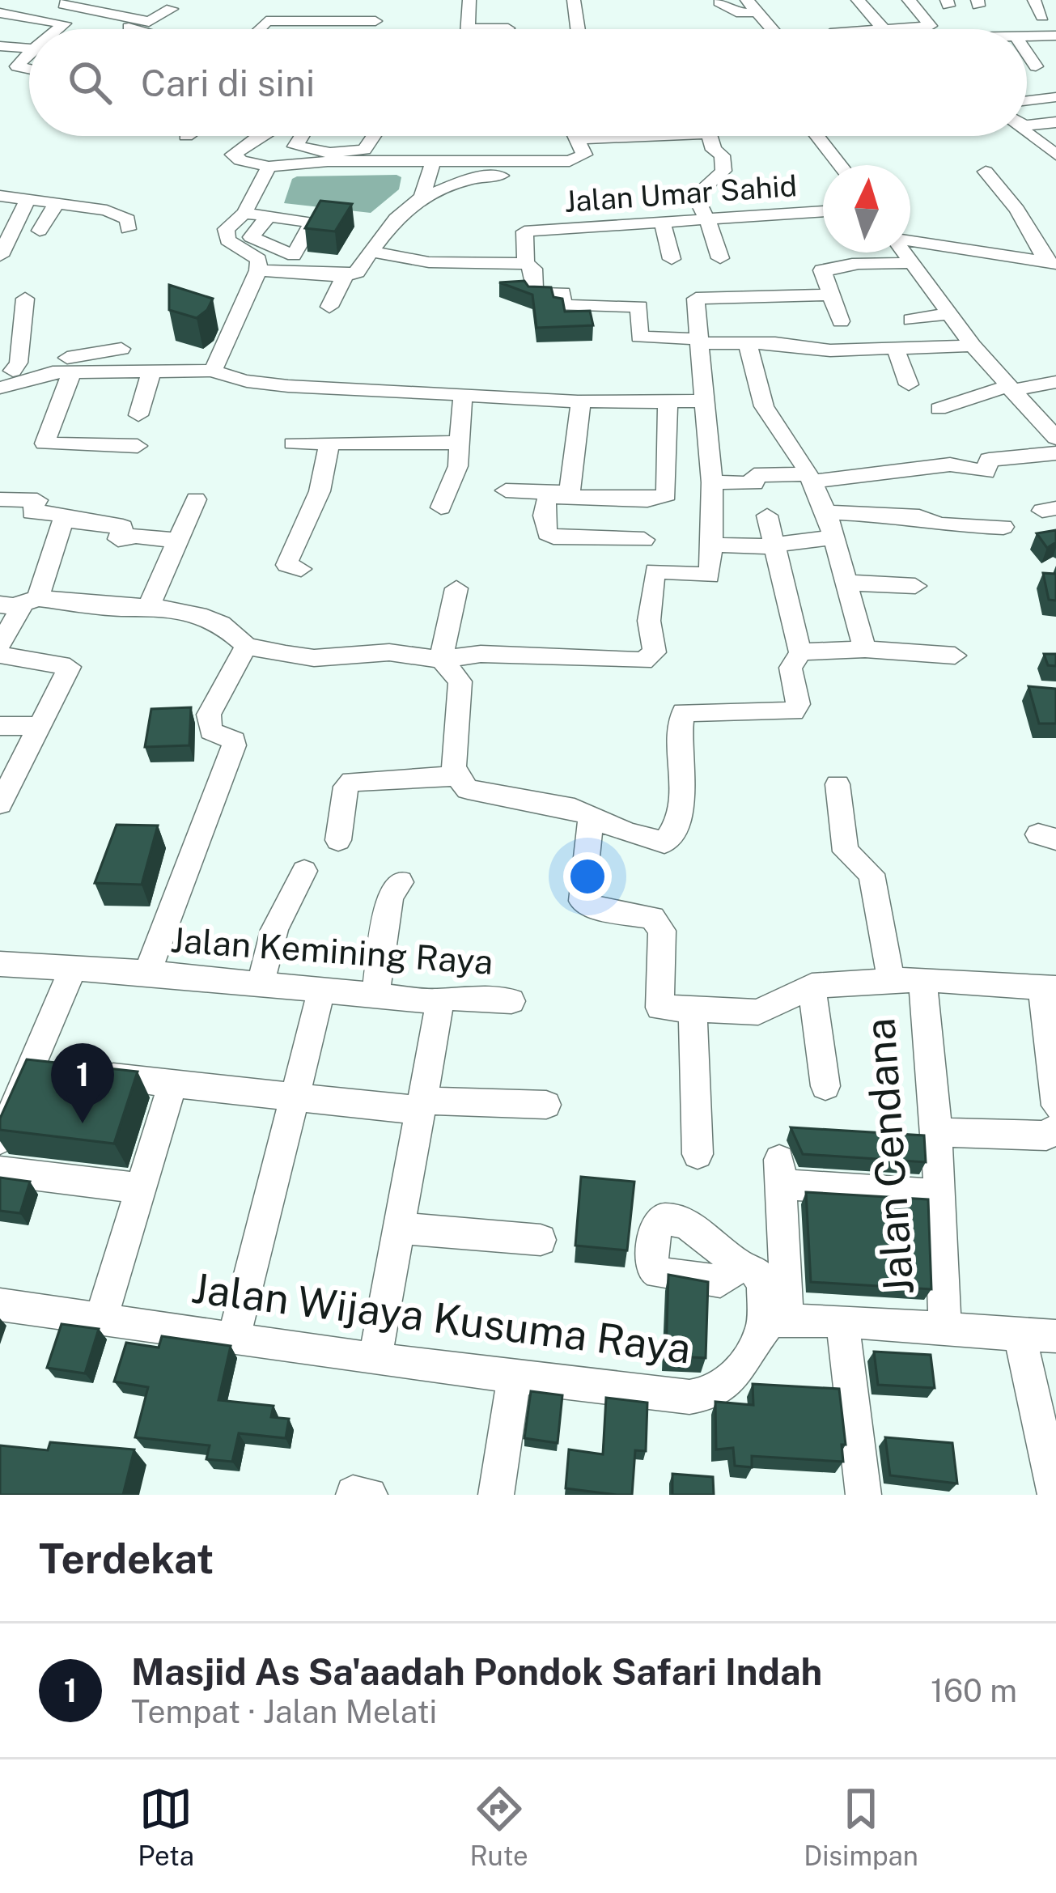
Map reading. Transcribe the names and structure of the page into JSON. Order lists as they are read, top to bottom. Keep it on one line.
{"streets":{"street":["Jalan Umar Sahid","Jalan Kemining Raya","Jalan Cendana","Jalan Wijaya Kusuma Raya"]},"north":"top","page":{"search":"Cari di sini","pins":"1","heading":"Terdekat","list":[{"mark":"1","name":"Masjid As Sa'aadah Pondok Safari Indah","note":"Tempat · Jalan Melati","value":"160 m"}],"nav":["Peta","Rute","Disimpan"]}}
